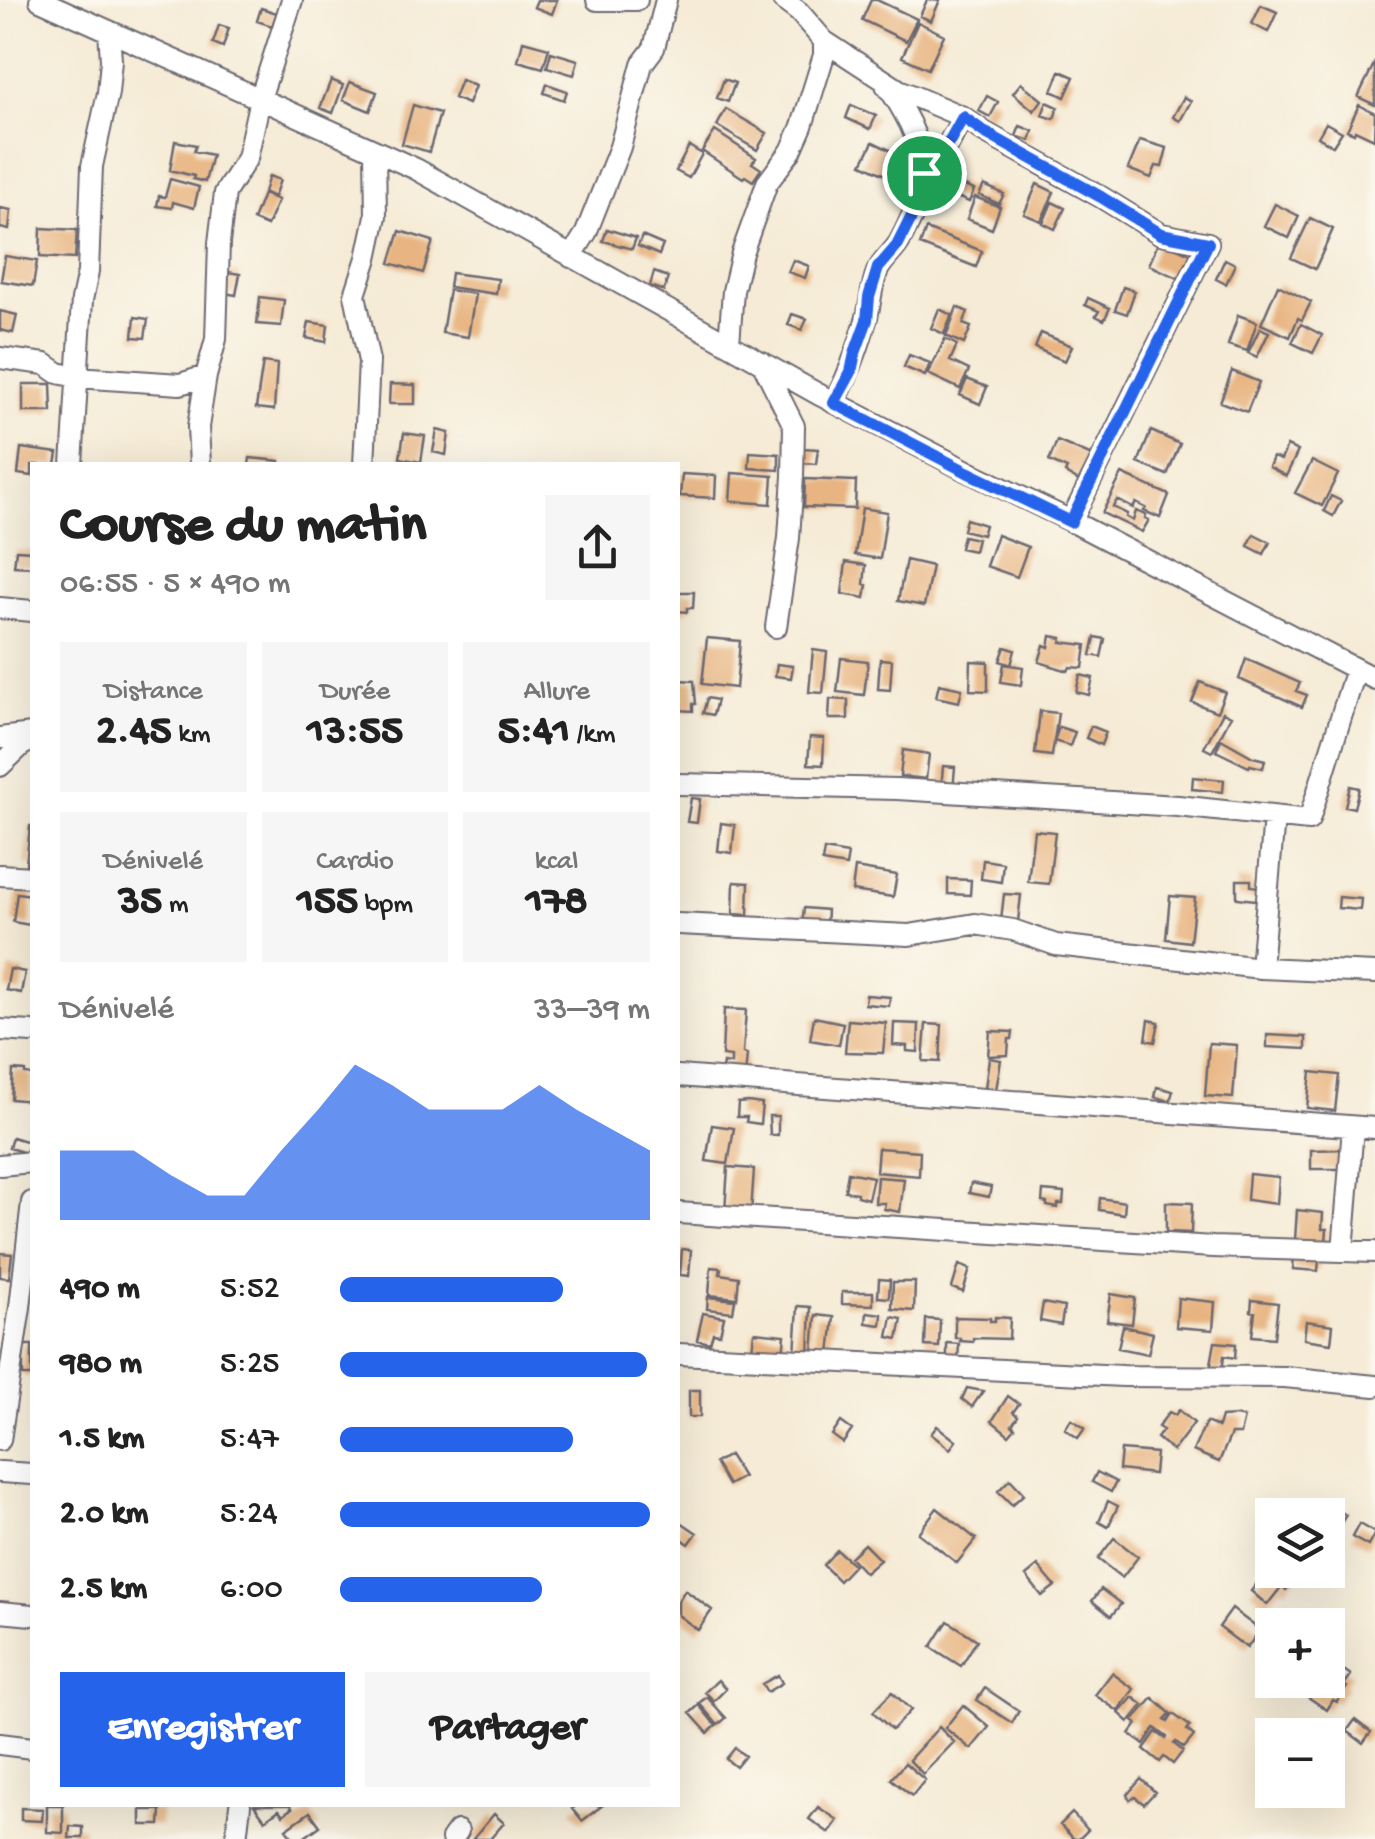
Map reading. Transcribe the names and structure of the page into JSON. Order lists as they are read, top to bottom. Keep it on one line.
{"page":{"heading":["Course du matin","06:55 · 5 × 490 m"],"stats":[["Distance","2.45 km"],["Durée","13:55"],["Allure","5:41 /km"],["Dénivelé","35 m"],["Cardio","155 bpm"],["kcal","178"]],"chart":["Dénivelé","33–39 m"],"list":[{"name":"490 m","note":"5:52"},{"name":"980 m","note":"5:25"},{"name":"1.5 km","note":"5:47"},{"name":"2.0 km","note":"5:24"},{"name":"2.5 km","note":"6:00"}],"map_buttons":["+","−"],"buttons":["Enregistrer","Partager"]}}
